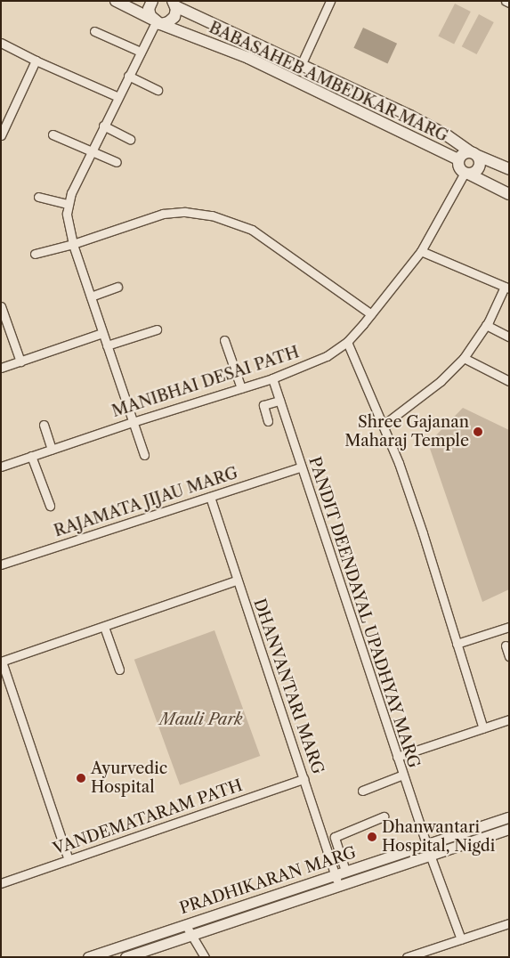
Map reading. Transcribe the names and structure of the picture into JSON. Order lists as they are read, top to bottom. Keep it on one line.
{"streets":{"main road":["BABASAHEB AMBEDKAR MARG"],"street":["MANIBHAI DESAI PATH","RAJAMATA JIJAU MARG","PANDIT DEENDAYAL UPADHYAY MARG","DHANVANTARI MARG","VANDEMATARAM PATH","PRADHIKARAN MARG"]},"crossings":[["BABASAHEB AMBEDKAR MARG","MANIBHAI DESAI PATH"],["MANIBHAI DESAI PATH","PANDIT DEENDAYAL UPADHYAY MARG"],["RAJAMATA JIJAU MARG","PANDIT DEENDAYAL UPADHYAY MARG"],["RAJAMATA JIJAU MARG","DHANVANTARI MARG"],["PANDIT DEENDAYAL UPADHYAY MARG","PRADHIKARAN MARG"],["DHANVANTARI MARG","VANDEMATARAM PATH"],["DHANVANTARI MARG","PRADHIKARAN MARG"]],"parks":["Mauli Park"],"places":["Shree Gajanan Maharaj Temple","Ayurvedic Hospital","Dhanwantari Hospital, Nigdi"]}
